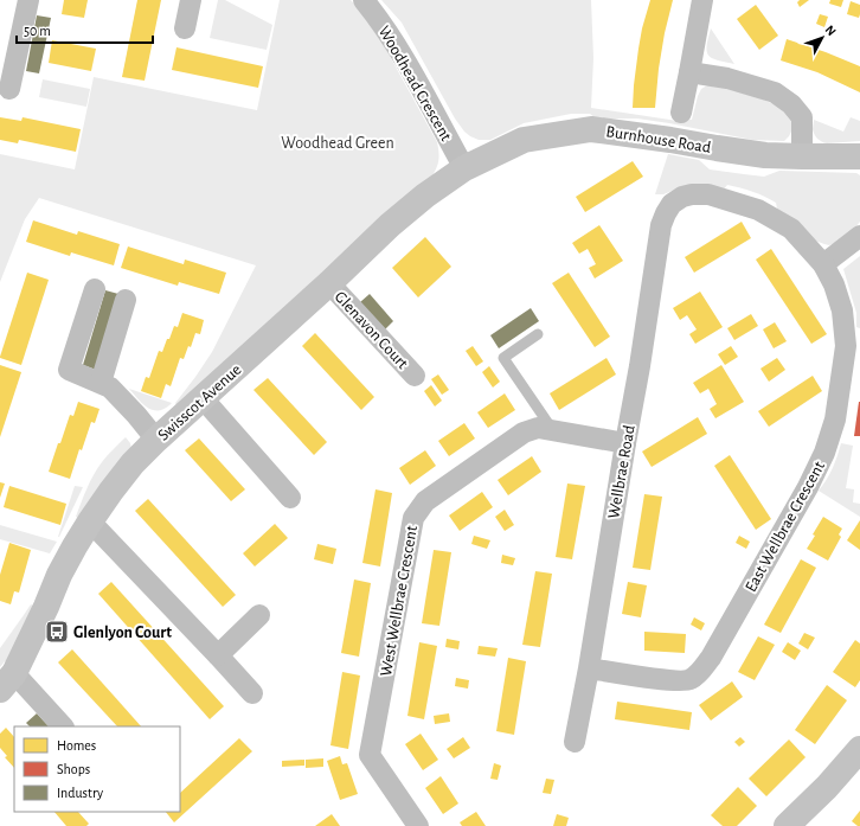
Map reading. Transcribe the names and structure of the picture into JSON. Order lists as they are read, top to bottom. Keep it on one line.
{"streets":{"street":["Woodhead Crescent","Burnhouse Road","Glenavon Court","Swisscot Avenue","Wellbrae Road","East Wellbrae Crescent","West Wellbrae Crescent"]},"crossings":[["Woodhead Crescent","Burnhouse Road"],["Woodhead Crescent","Swisscot Avenue"],["Burnhouse Road","Swisscot Avenue"],["Glenavon Court","Swisscot Avenue"],["Wellbrae Road","East Wellbrae Crescent"],["Wellbrae Road","West Wellbrae Crescent"]],"parks":["Woodhead Green"],"places":{"bus stop":["Glenlyon Court"]},"legend":["Homes","Shops","Industry"],"scale_bar":"50 m","north":"top right"}
